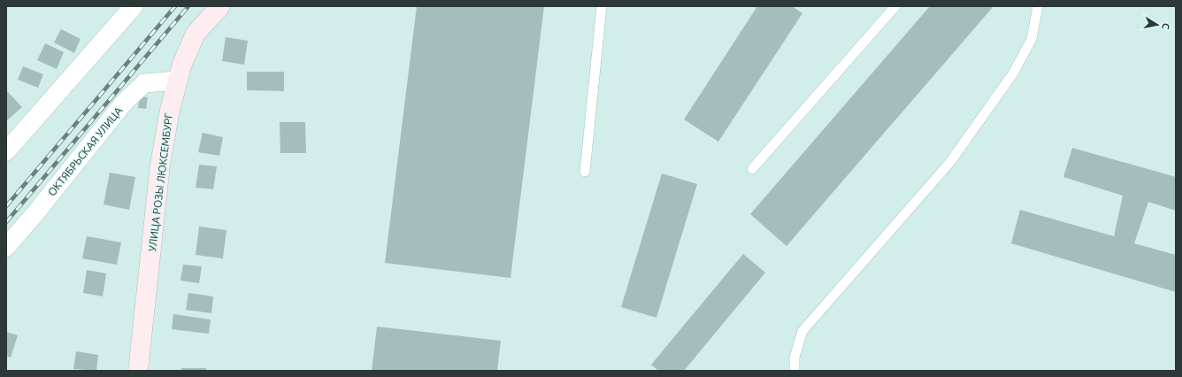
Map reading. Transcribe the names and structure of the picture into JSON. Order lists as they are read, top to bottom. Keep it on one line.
{"streets":{"main road":["УЛИЦА РОЗЫ ЛЮКСЕМБУРГ"],"street":["ОКТЯБРЬСКАЯ УЛИЦА"]},"crossings":[["ОКТЯБРЬСКАЯ УЛИЦА","УЛИЦА РОЗЫ ЛЮКСЕМБУРГ"]],"north":"right"}
